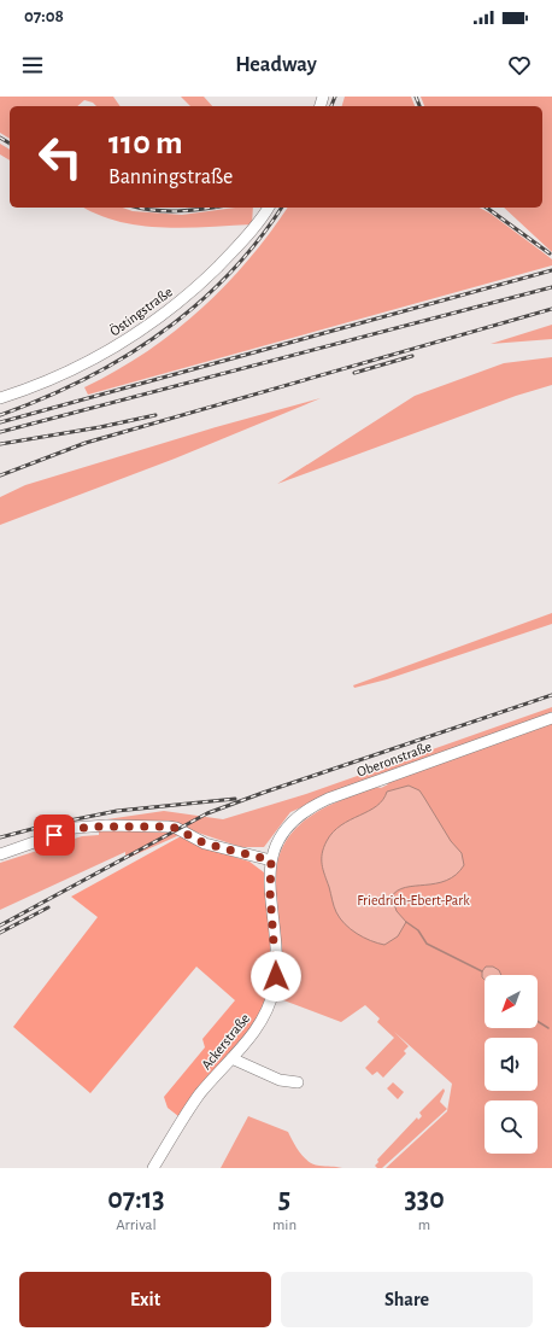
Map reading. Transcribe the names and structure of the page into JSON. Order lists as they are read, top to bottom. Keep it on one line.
{"streets":{"street":["Östingstraße","Oberonstraße","Ackerstraße"]},"crossings":[["Oberonstraße","Ackerstraße"]],"parks":["Friedrich-Ebert-Park"],"north":"bottom left","page":{"status":"07:08","header":"Headway","turn":["110 m","Banningstraße"],"eta":["07:13","Arrival","5","min","330","m"],"buttons":["Exit","Share"]}}
